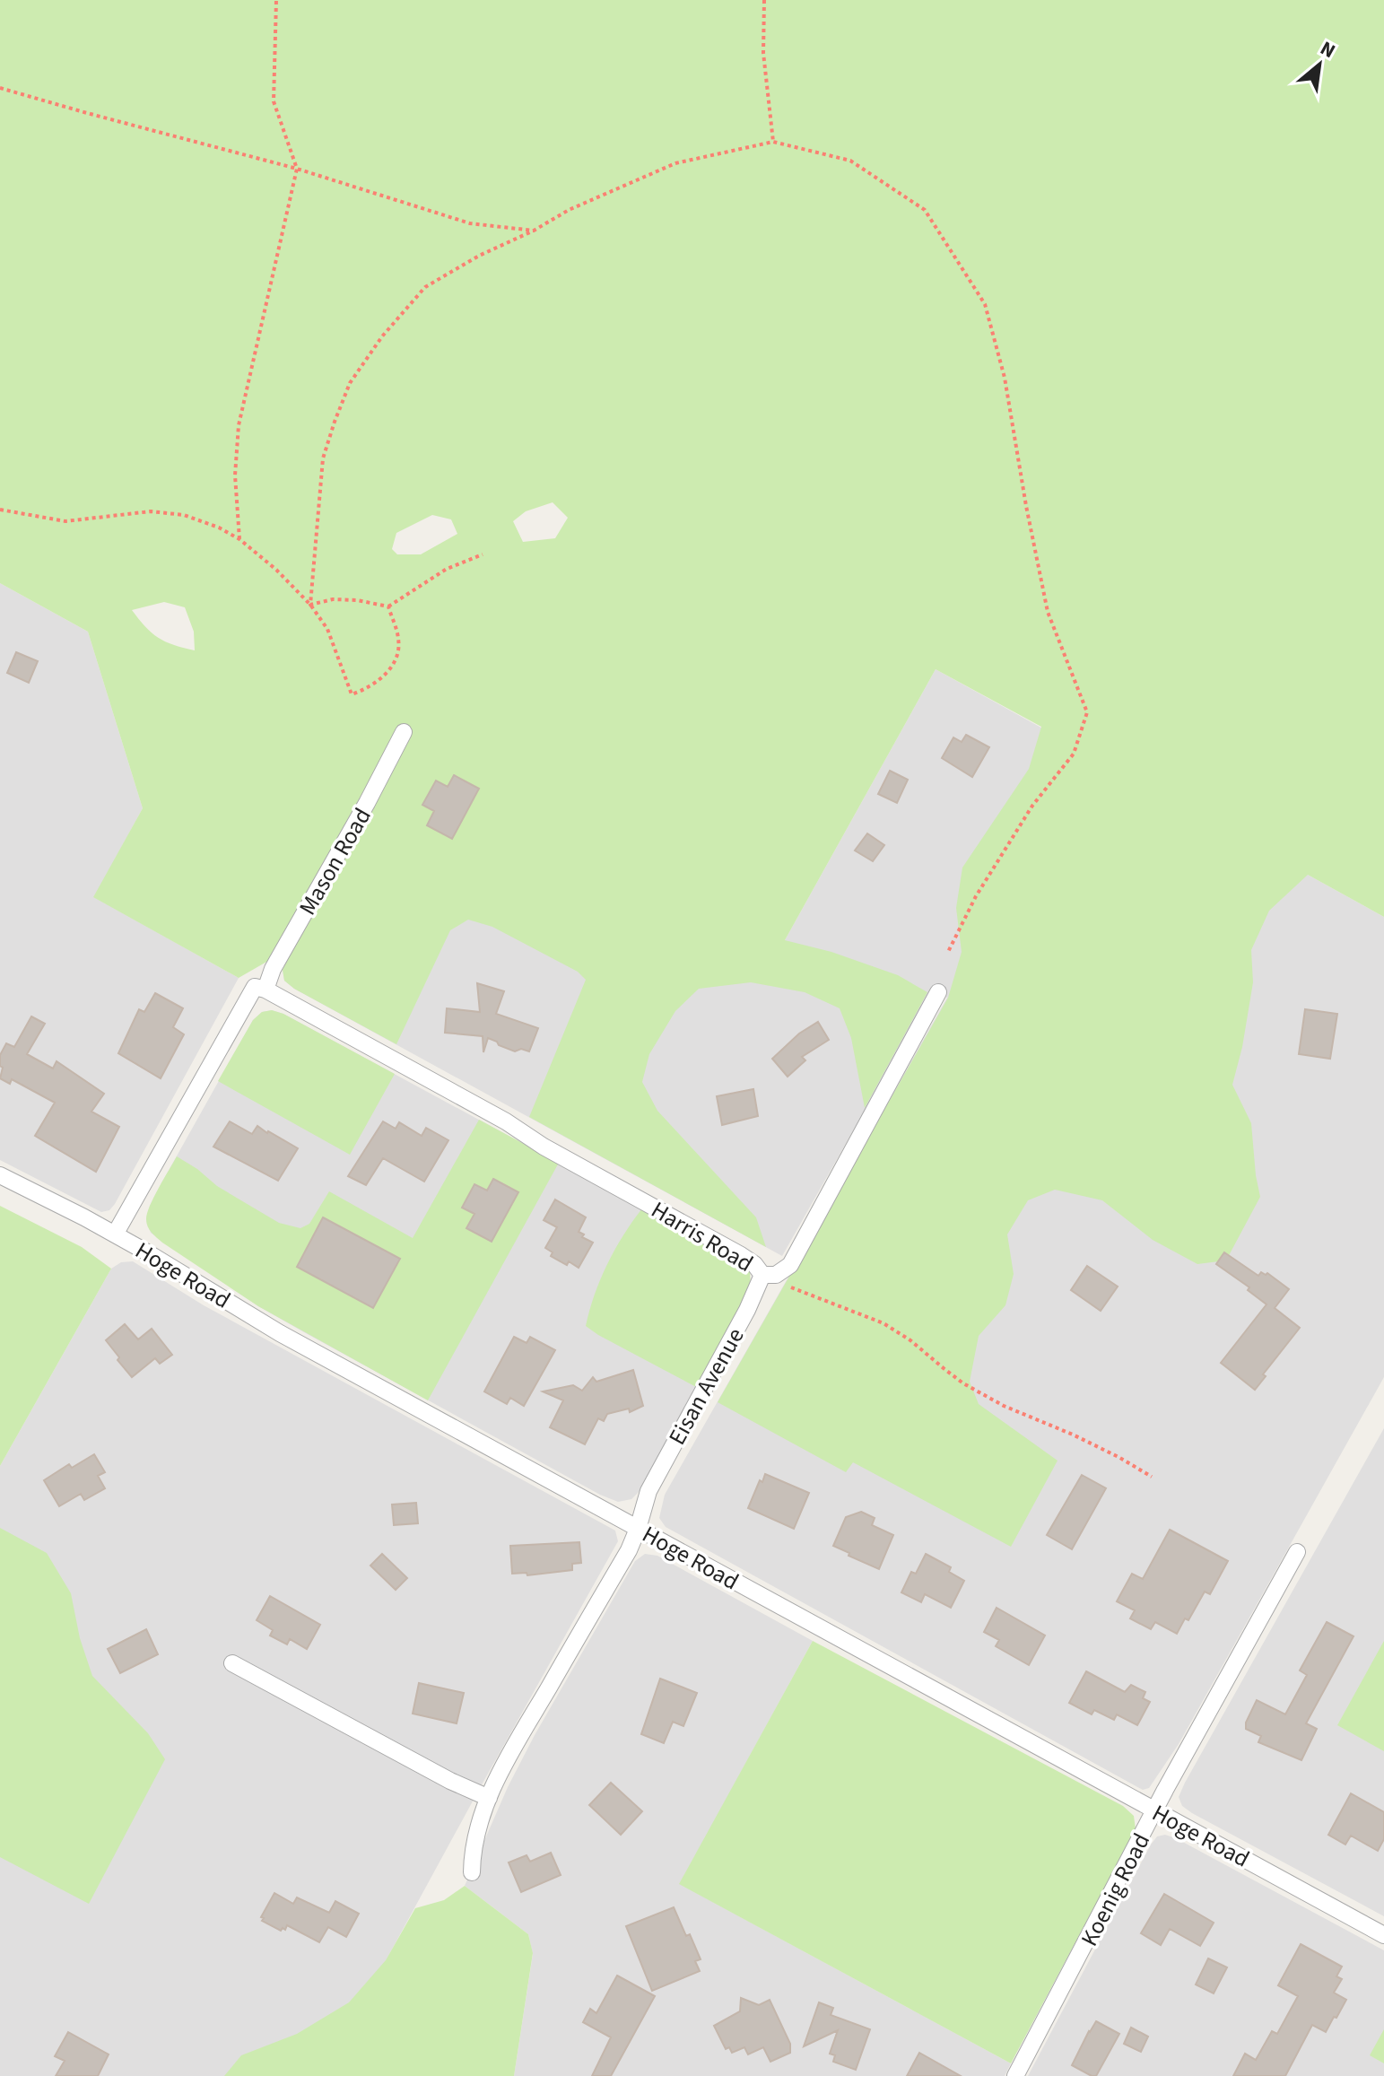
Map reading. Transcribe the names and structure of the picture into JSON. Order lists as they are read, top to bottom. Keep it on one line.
{"streets":{"street":["Mason Road","Harris Road","Hoge Road","Eisan Avenue","Koenig Road"]},"crossings":[["Mason Road","Harris Road"],["Mason Road","Hoge Road"],["Harris Road","Eisan Avenue"],["Hoge Road","Eisan Avenue"],["Hoge Road","Koenig Road"]],"north":"top right"}
